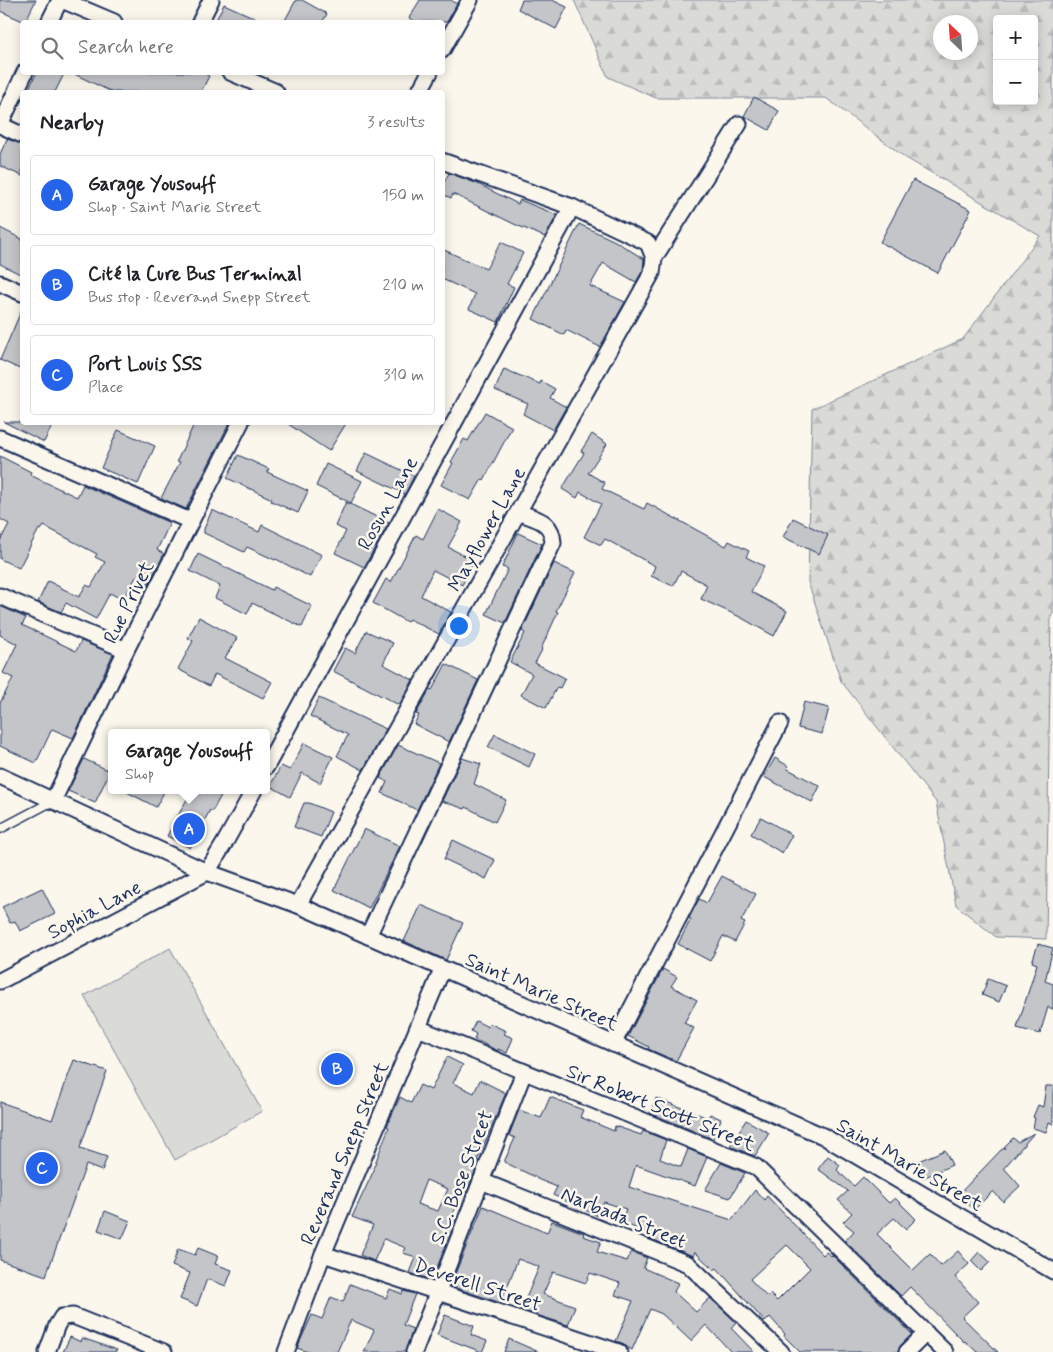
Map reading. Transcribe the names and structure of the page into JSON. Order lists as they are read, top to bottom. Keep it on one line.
{"streets":{"street":["Rosun Lane","Mayflower Lane","Rue Privet","Sophia Lane","Saint Marie Street","Sir Robert Scott Street","Reverand Snepp Street","S.C. Bose Street","Narbada Street","Deverell Street"]},"crossings":[["Mayflower Lane","Saint Marie Street"],["Rue Privet","Saint Marie Street"],["Sophia Lane","Saint Marie Street"],["Saint Marie Street","Reverand Snepp Street"],["Sir Robert Scott Street","Reverand Snepp Street"],["Sir Robert Scott Street","S.C. Bose Street"],["Reverand Snepp Street","Deverell Street"],["S.C. Bose Street","Narbada Street"],["S.C. Bose Street","Deverell Street"]],"north":"top left","page":{"map_buttons":["+","−"],"search":"Search here","heading":["Nearby","3 results"],"list":[{"mark":"A","name":"Garage Yousouff","note":"Shop · Saint Marie Street","value":"150 m"},{"mark":"B","name":"Cité la Cure Bus Terminal","note":"Bus stop · Reverand Snepp Street","value":"210 m"},{"mark":"C","name":"Port Louis SSS","note":"Place","value":"310 m"}],"popup":["Garage Yousouff","Shop"],"pins":["A","B","C"]}}
